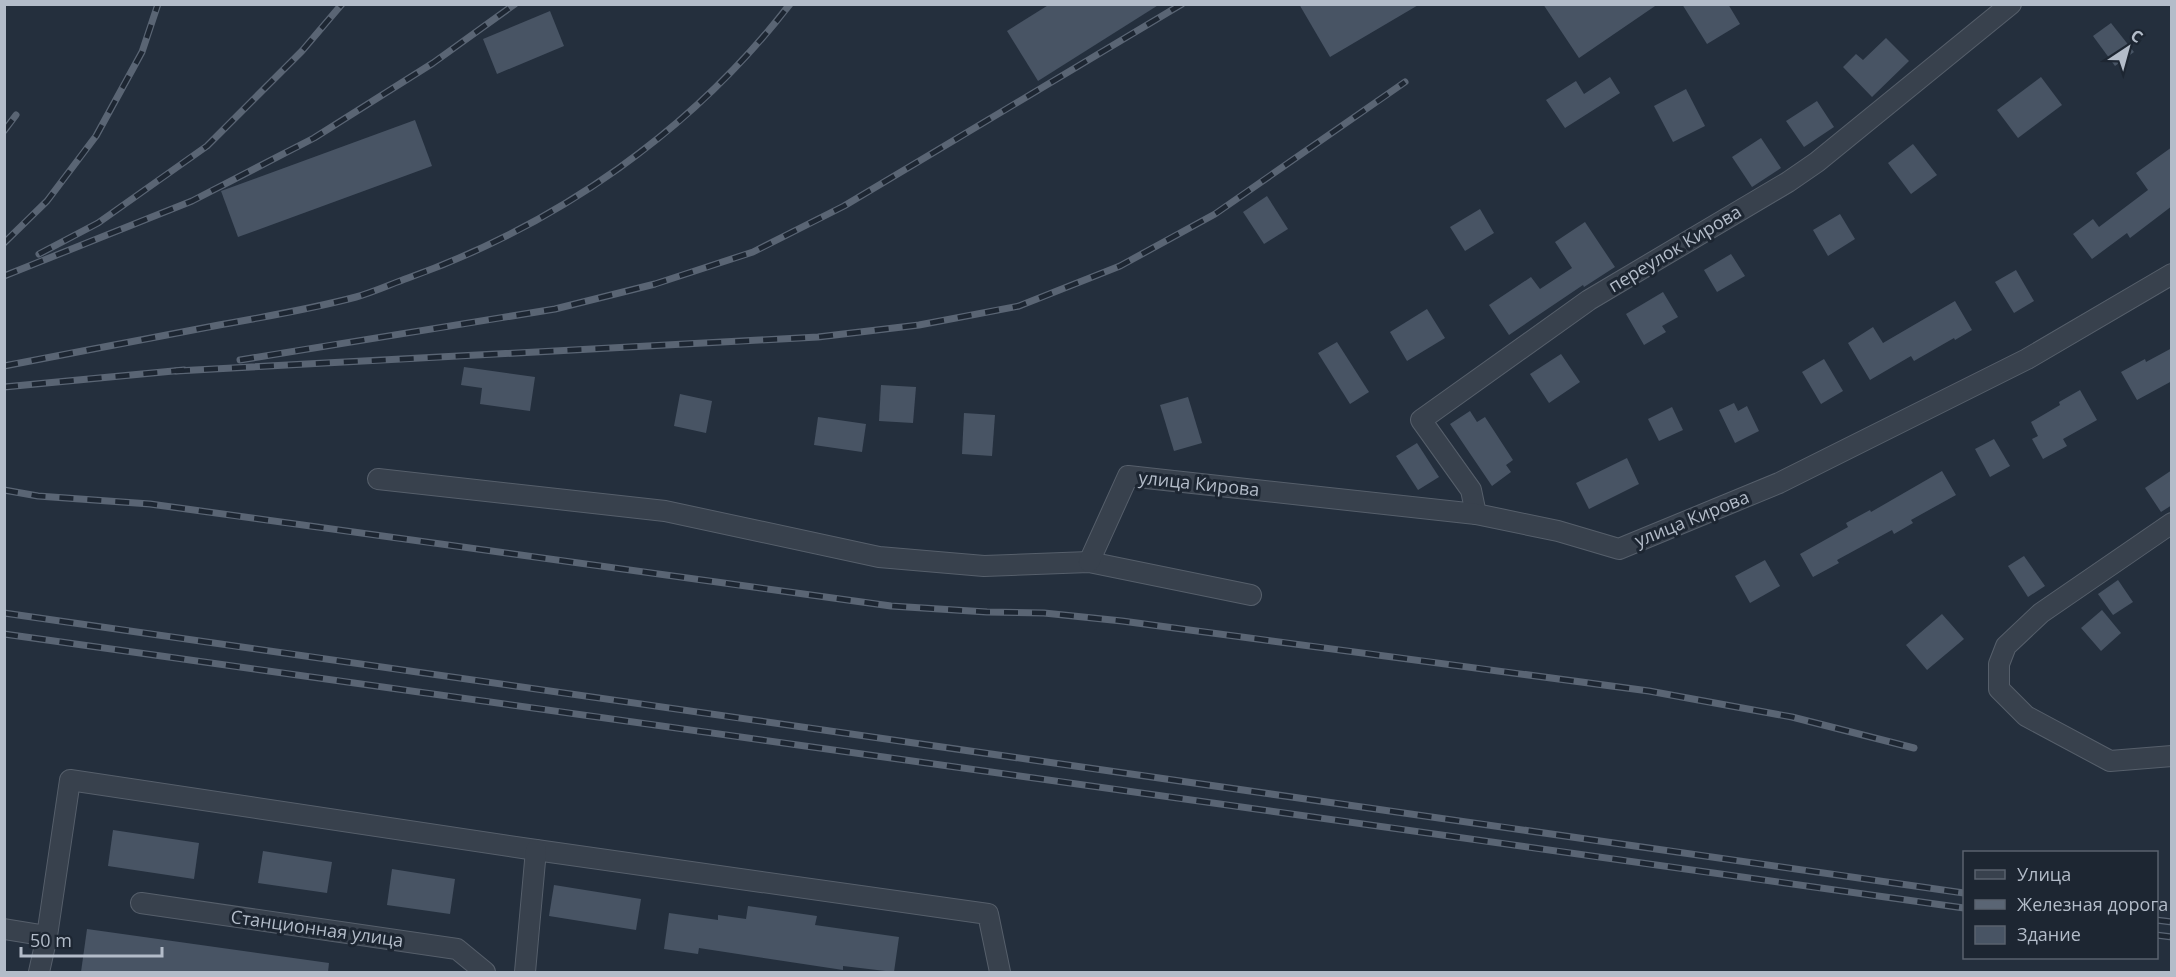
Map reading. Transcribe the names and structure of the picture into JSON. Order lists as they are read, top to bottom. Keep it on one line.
{"streets":{"street":["переулок Кирова","улица Кирова","Станционная улица"]},"crossings":[["переулок Кирова","улица Кирова"]],"legend":["Улица","Железная дорога","Здание"],"scale_bar":"50 m","north":"top right"}
